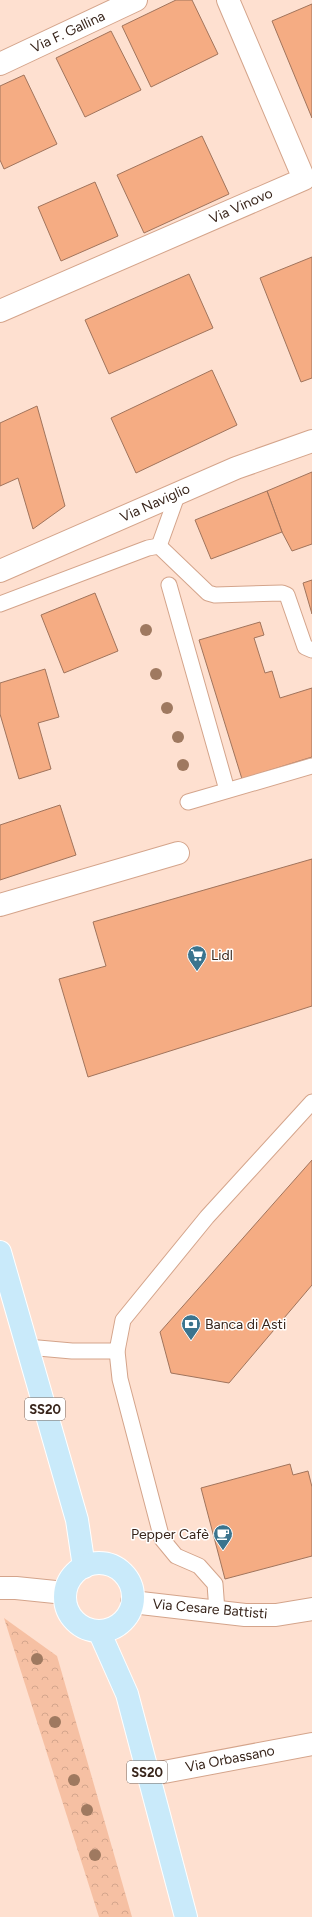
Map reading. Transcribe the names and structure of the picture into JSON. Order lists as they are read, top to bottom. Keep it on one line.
{"streets":{"main road":["SS20"],"street":["Via F. Gallina","Via Vinovo","Via Naviglio","Via Cesare Battisti","Via Orbassano"]},"crossings":[["SS20","Via Cesare Battisti"],["SS20","Via Orbassano"]],"places":{"supermarket":["Lidl"],"bank":["Banca di Asti"],"cafe":["Pepper Cafè"]}}
